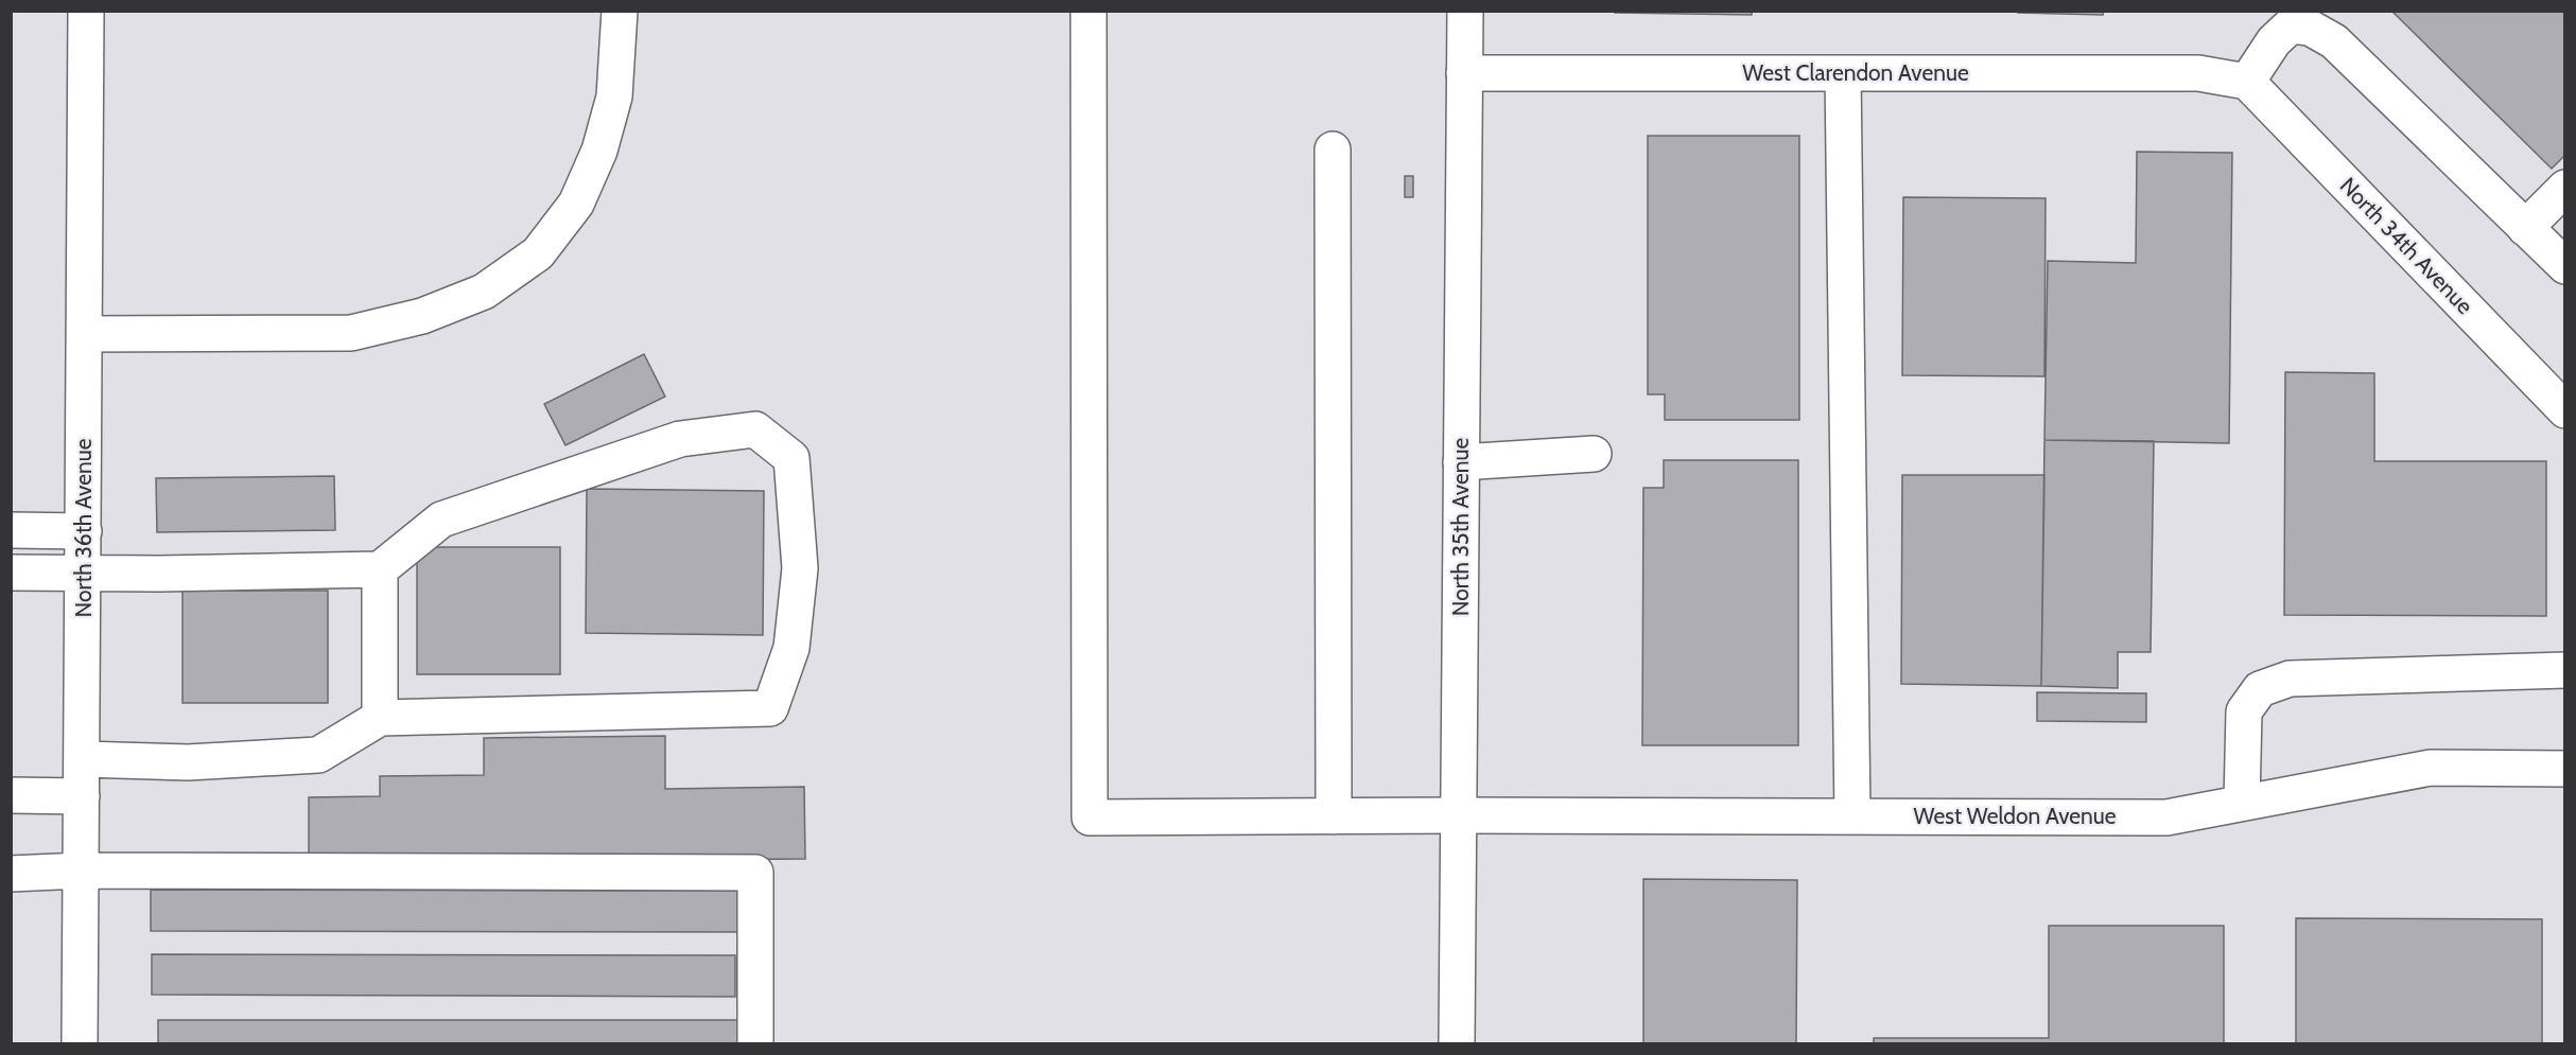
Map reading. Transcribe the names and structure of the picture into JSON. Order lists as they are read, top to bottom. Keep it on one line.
{"streets":{"street":["West Clarendon Avenue","North 34th Avenue","North 35th Avenue","North 36th Avenue","West Weldon Avenue"]},"crossings":[["West Clarendon Avenue","North 34th Avenue"],["West Clarendon Avenue","North 35th Avenue"],["North 35th Avenue","West Weldon Avenue"]]}
